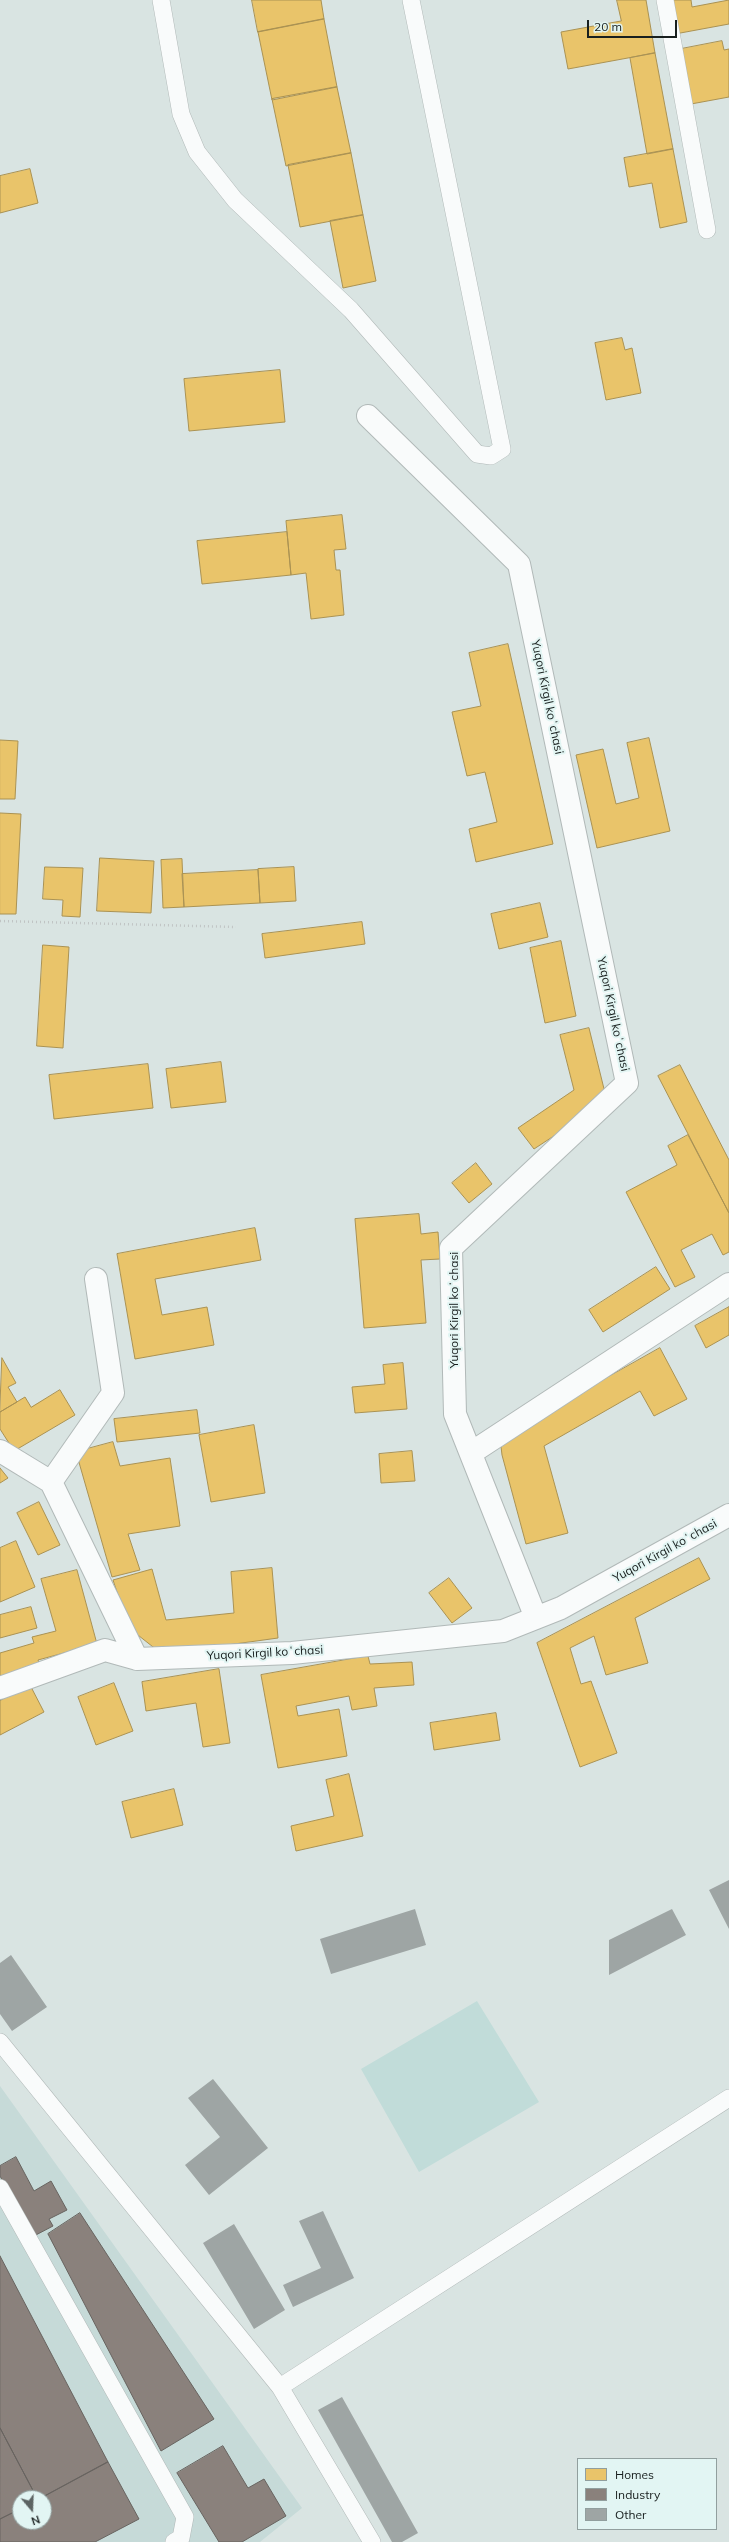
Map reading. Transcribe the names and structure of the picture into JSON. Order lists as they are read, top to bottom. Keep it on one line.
{"streets":{"street":["Yuqori Kirgil koʻchasi"]},"legend":["Homes","Industry","Other"],"scale_bar":"20 m","north":"bottom"}
